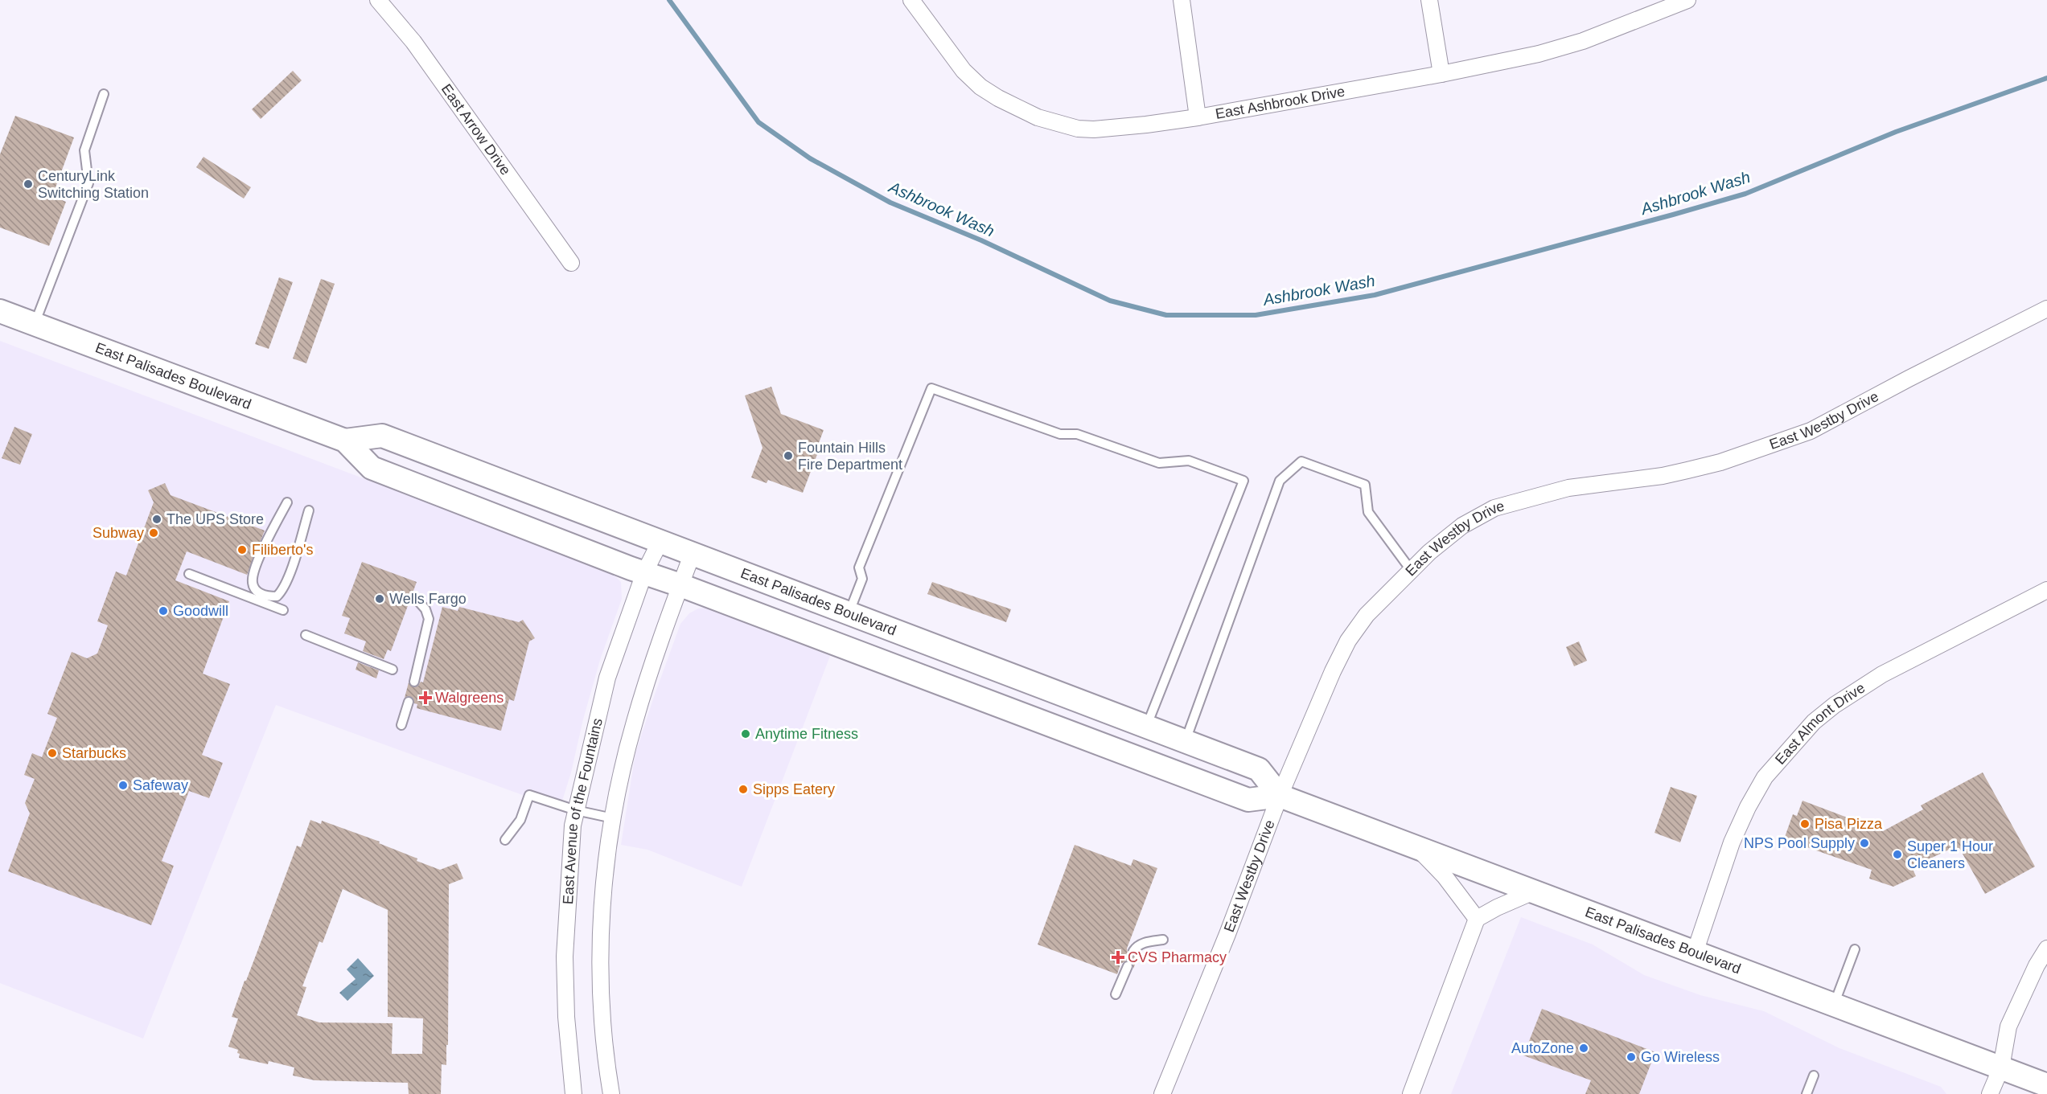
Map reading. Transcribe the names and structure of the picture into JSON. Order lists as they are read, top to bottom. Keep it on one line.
{"streets":{"street":["East Ashbrook Drive","East Arrow Drive","East Palisades Boulevard","East Westby Drive","East Almont Drive","East Avenue of the Fountains"]},"crossings":[["East Palisades Boulevard","East Westby Drive"],["East Palisades Boulevard","East Almont Drive"],["East Palisades Boulevard","East Avenue of the Fountains"]],"water":["Ashbrook Wash"],"places":{"other":["CenturyLink Switching Station","Fountain Hills Fire Department","The UPS Store","Subway","Filiberto's","Wells Fargo","Goodwill","Anytime Fitness","Starbucks","Safeway","Sipps Eatery","Pisa Pizza","NPS Pool Supply","Super 1 Hour Cleaners","AutoZone","Go Wireless"],"health":["Walgreens","CVS Pharmacy"]}}
